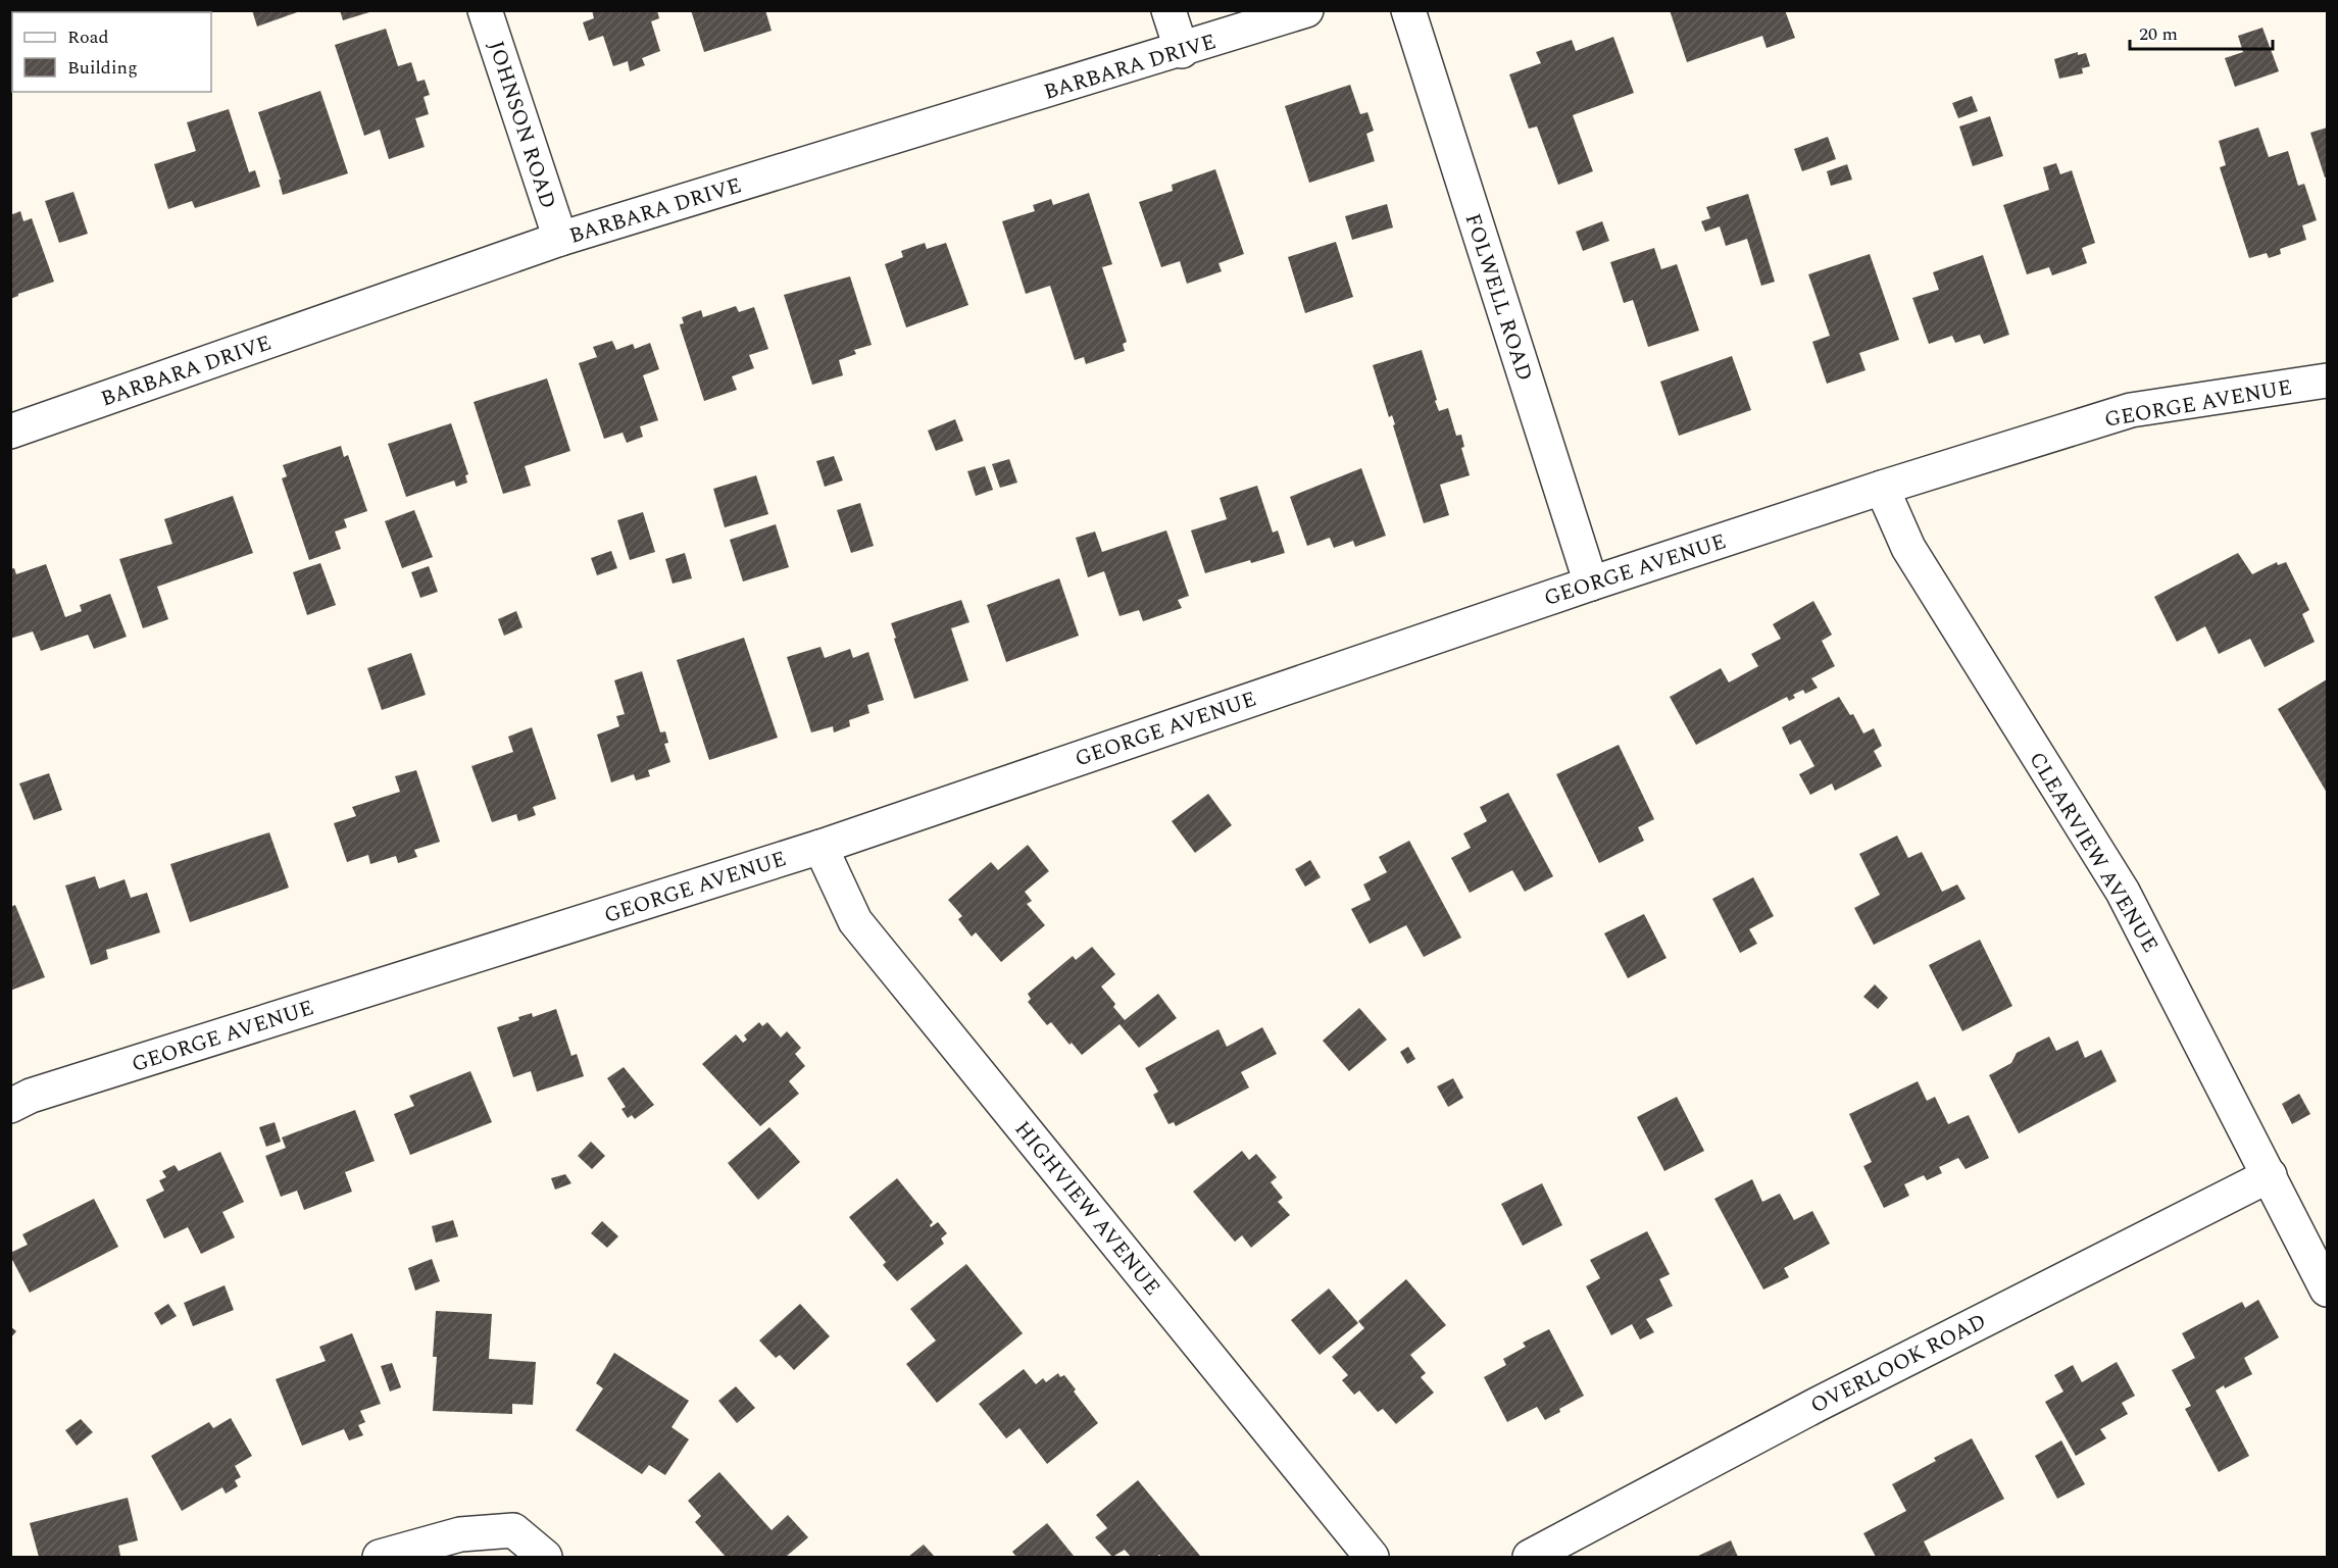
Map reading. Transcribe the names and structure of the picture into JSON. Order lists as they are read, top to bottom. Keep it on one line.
{"streets":{"street":["BARBARA DRIVE","JOHNSON ROAD","FOLWELL ROAD","GEORGE AVENUE","CLEARVIEW AVENUE","HIGHVIEW AVENUE","OVERLOOK ROAD"]},"crossings":[["BARBARA DRIVE","JOHNSON ROAD"],["FOLWELL ROAD","GEORGE AVENUE"],["GEORGE AVENUE","CLEARVIEW AVENUE"],["GEORGE AVENUE","HIGHVIEW AVENUE"],["CLEARVIEW AVENUE","OVERLOOK ROAD"]],"legend":["Road","Building"],"scale_bar":"20 m"}
